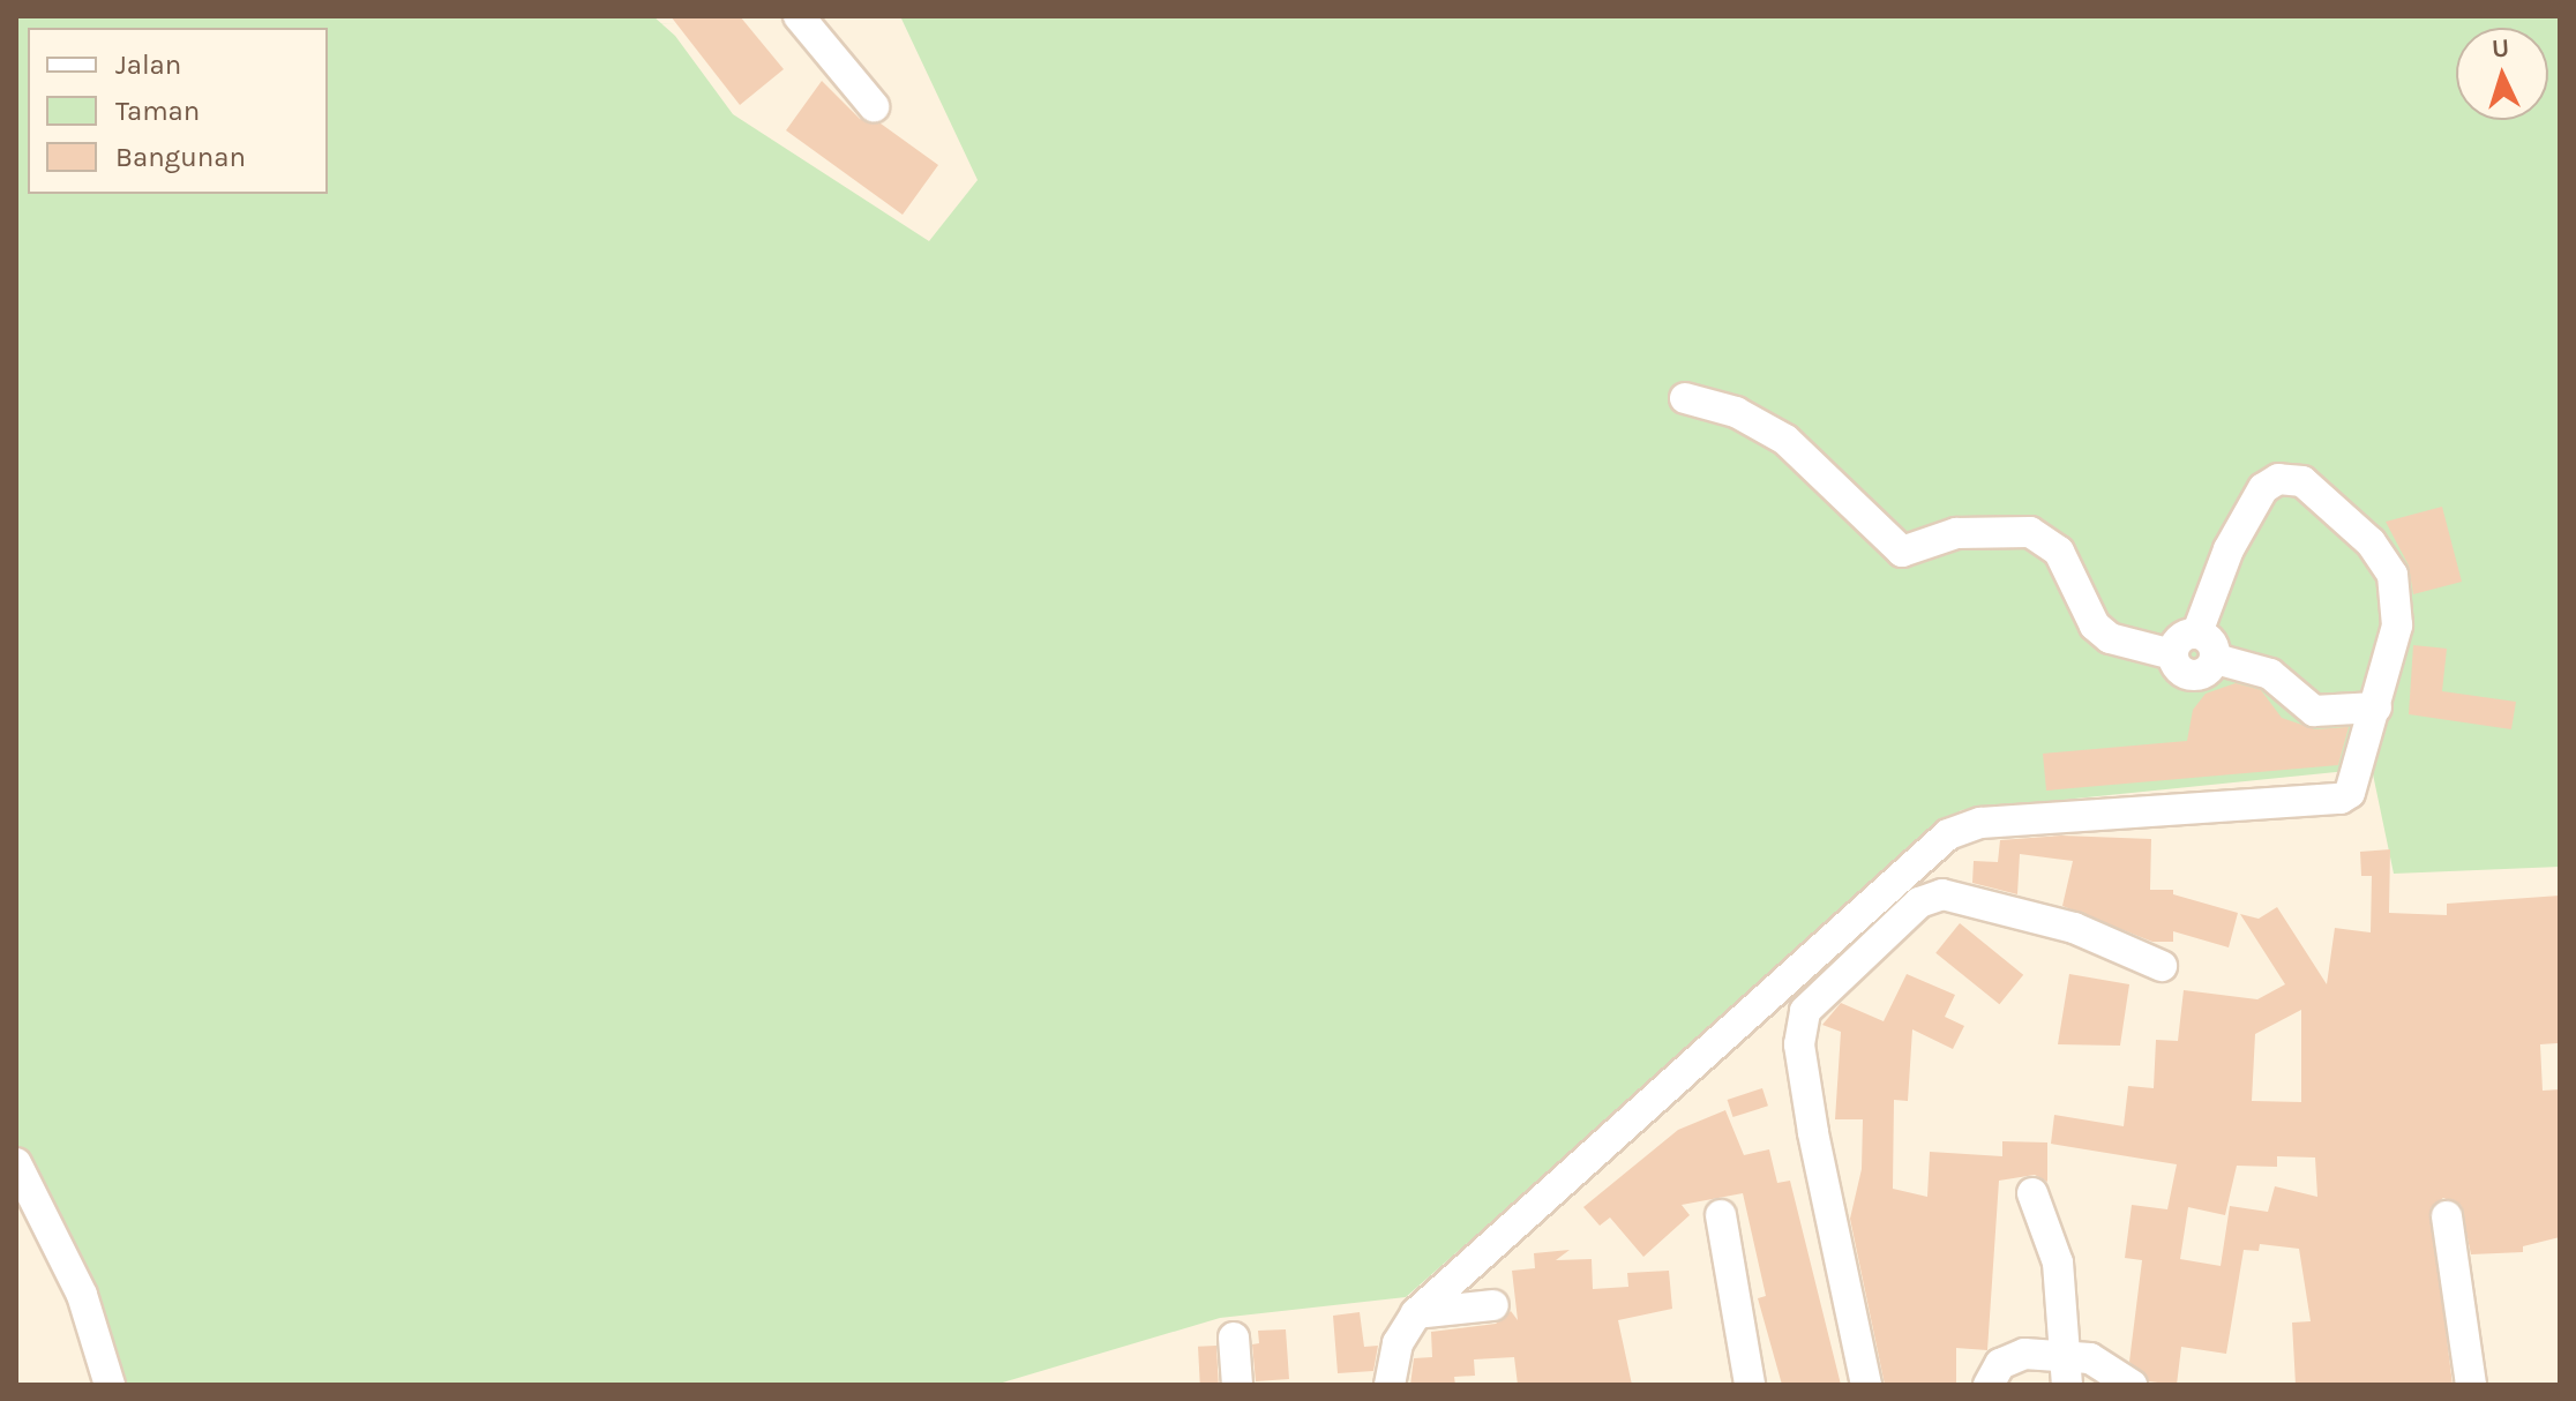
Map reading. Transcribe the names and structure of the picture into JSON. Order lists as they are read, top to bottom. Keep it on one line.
{"legend":["Jalan","Taman","Bangunan"],"north":"top"}
